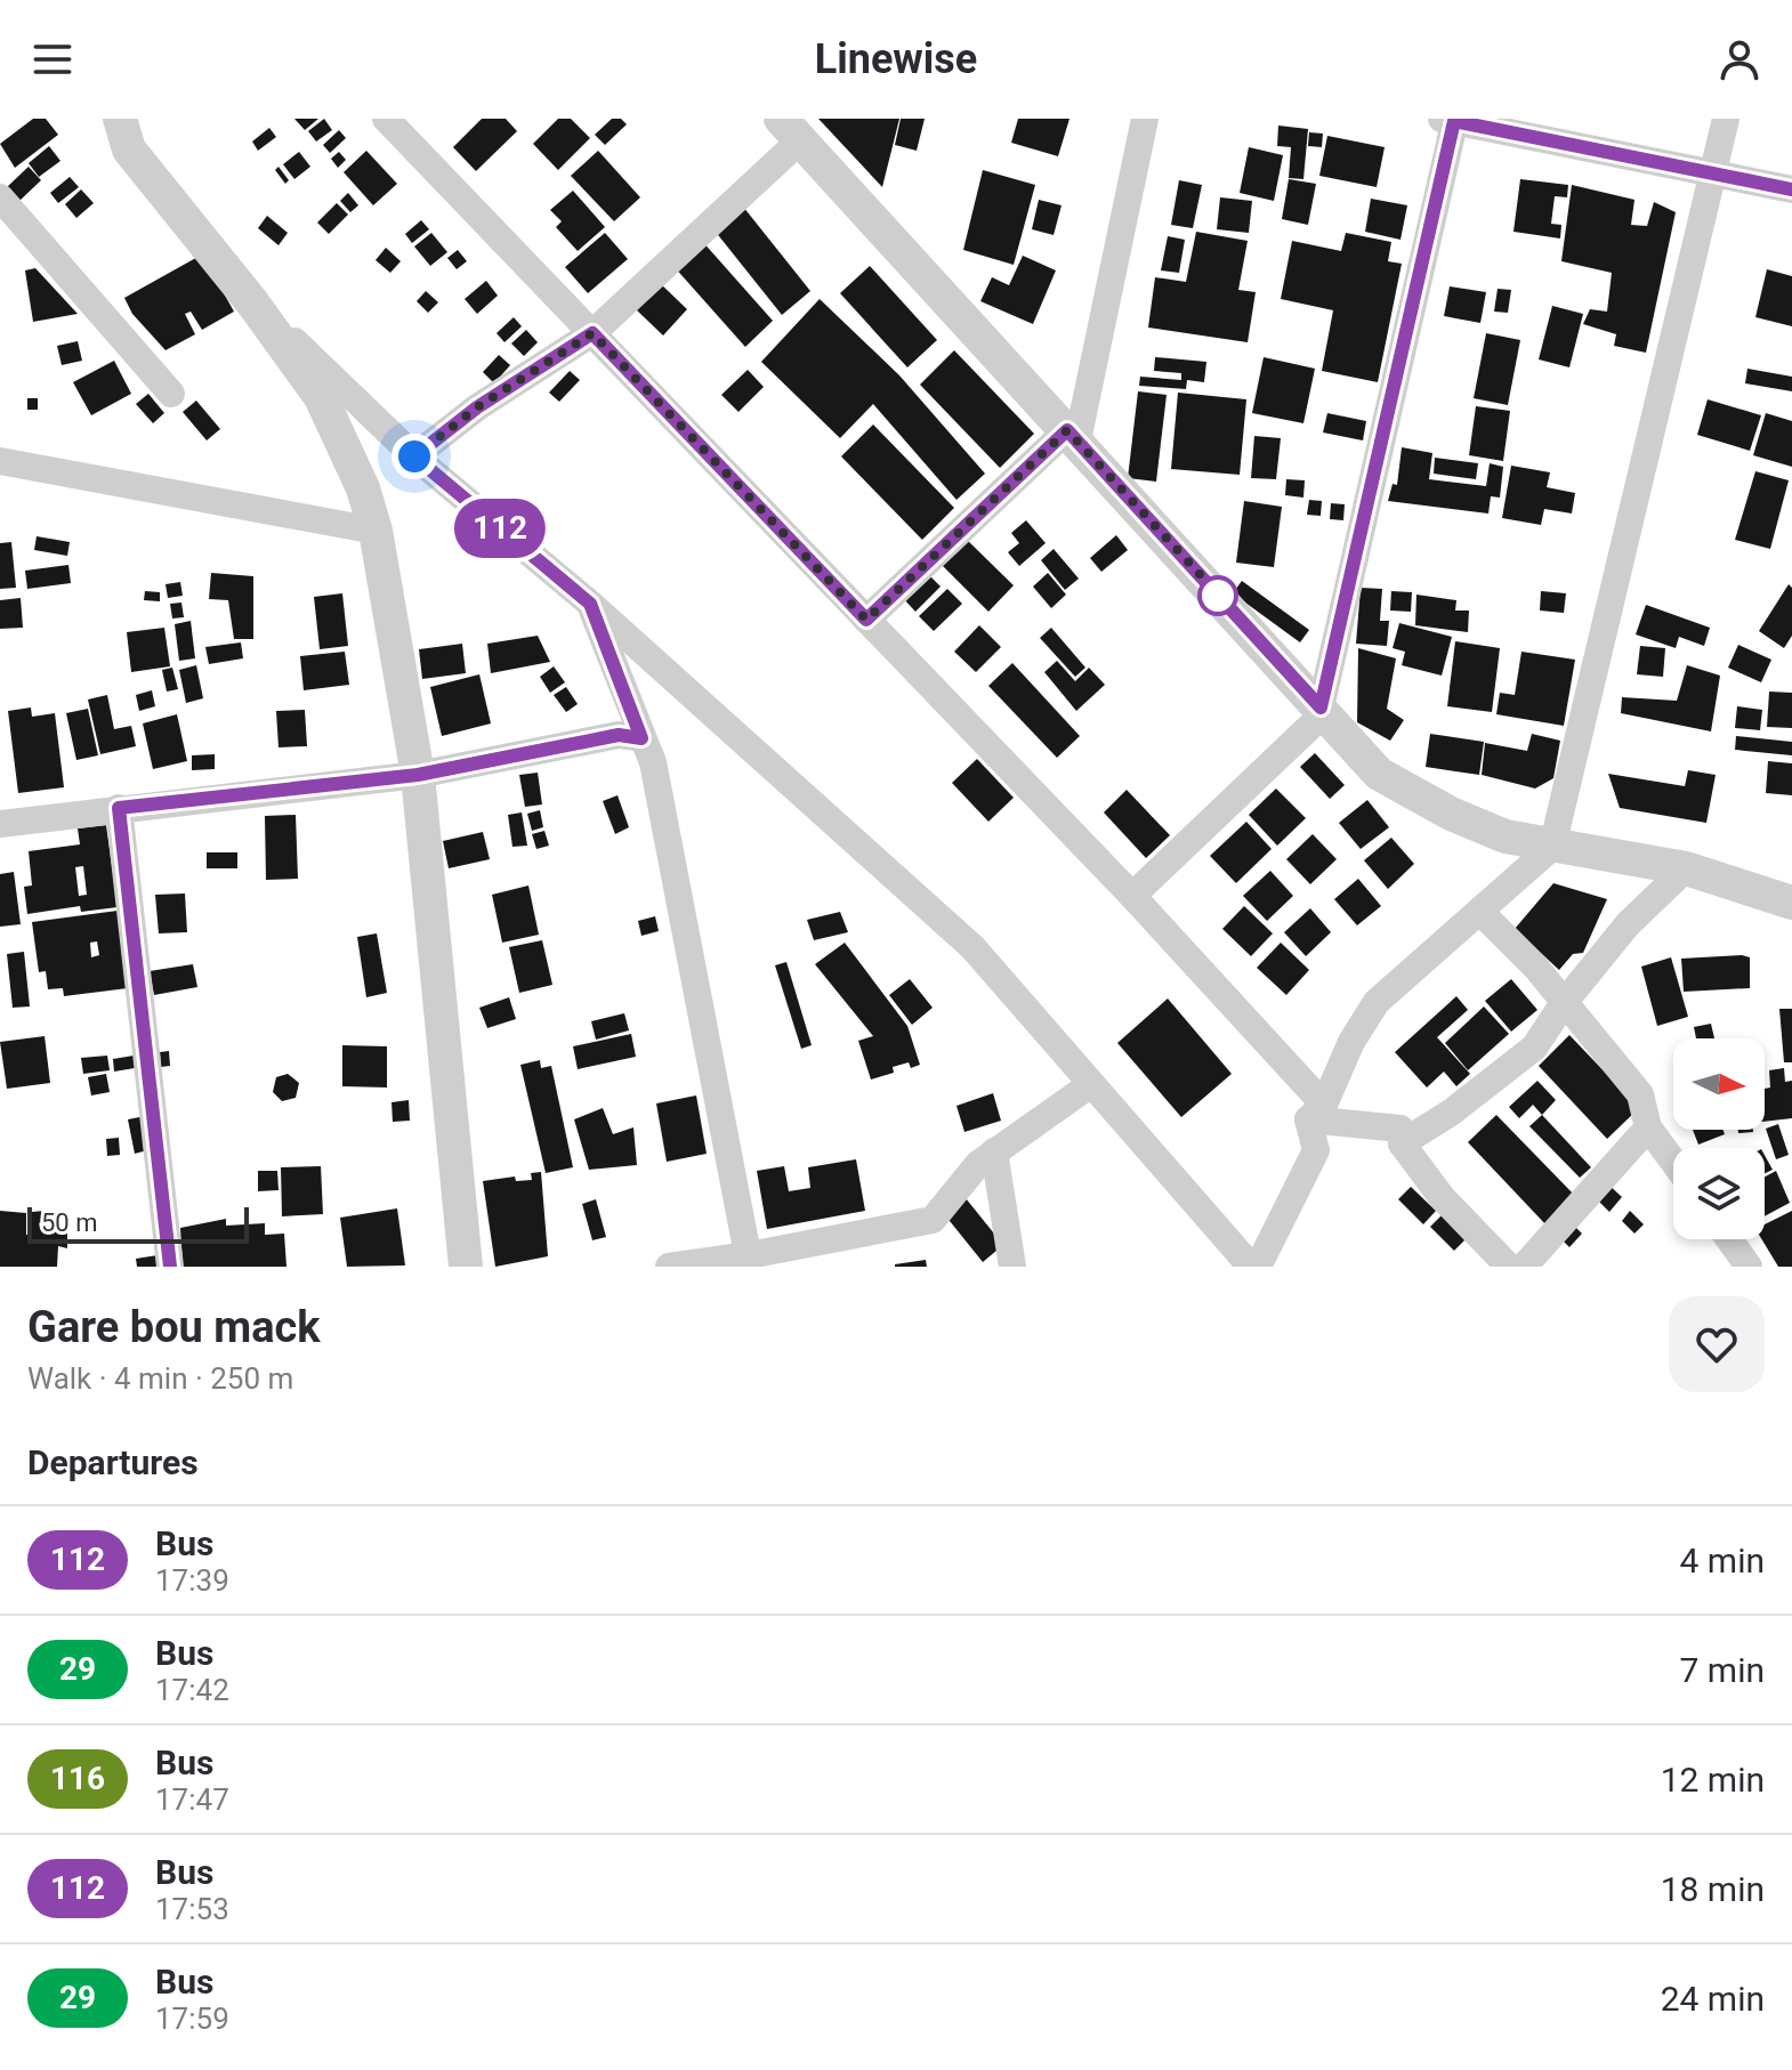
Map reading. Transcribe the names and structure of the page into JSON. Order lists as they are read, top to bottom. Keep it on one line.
{"lines":["bus line 112"],"scale_bar":"50 m","north":"right","page":{"header":"Linewise","on_map":"112","scale":"50 m","heading":[["Gare bou mack","Walk · 4 min · 250 m"],"Departures"],"list":[{"mark":"112","name":"Bus","note":"17:39","value":"4 min"},{"mark":"29","name":"Bus","note":"17:42","value":"7 min"},{"mark":"116","name":"Bus","note":"17:47","value":"12 min"},{"mark":"112","name":"Bus","note":"17:53","value":"18 min"},{"mark":"29","name":"Bus","note":"17:59","value":"24 min"}]}}
